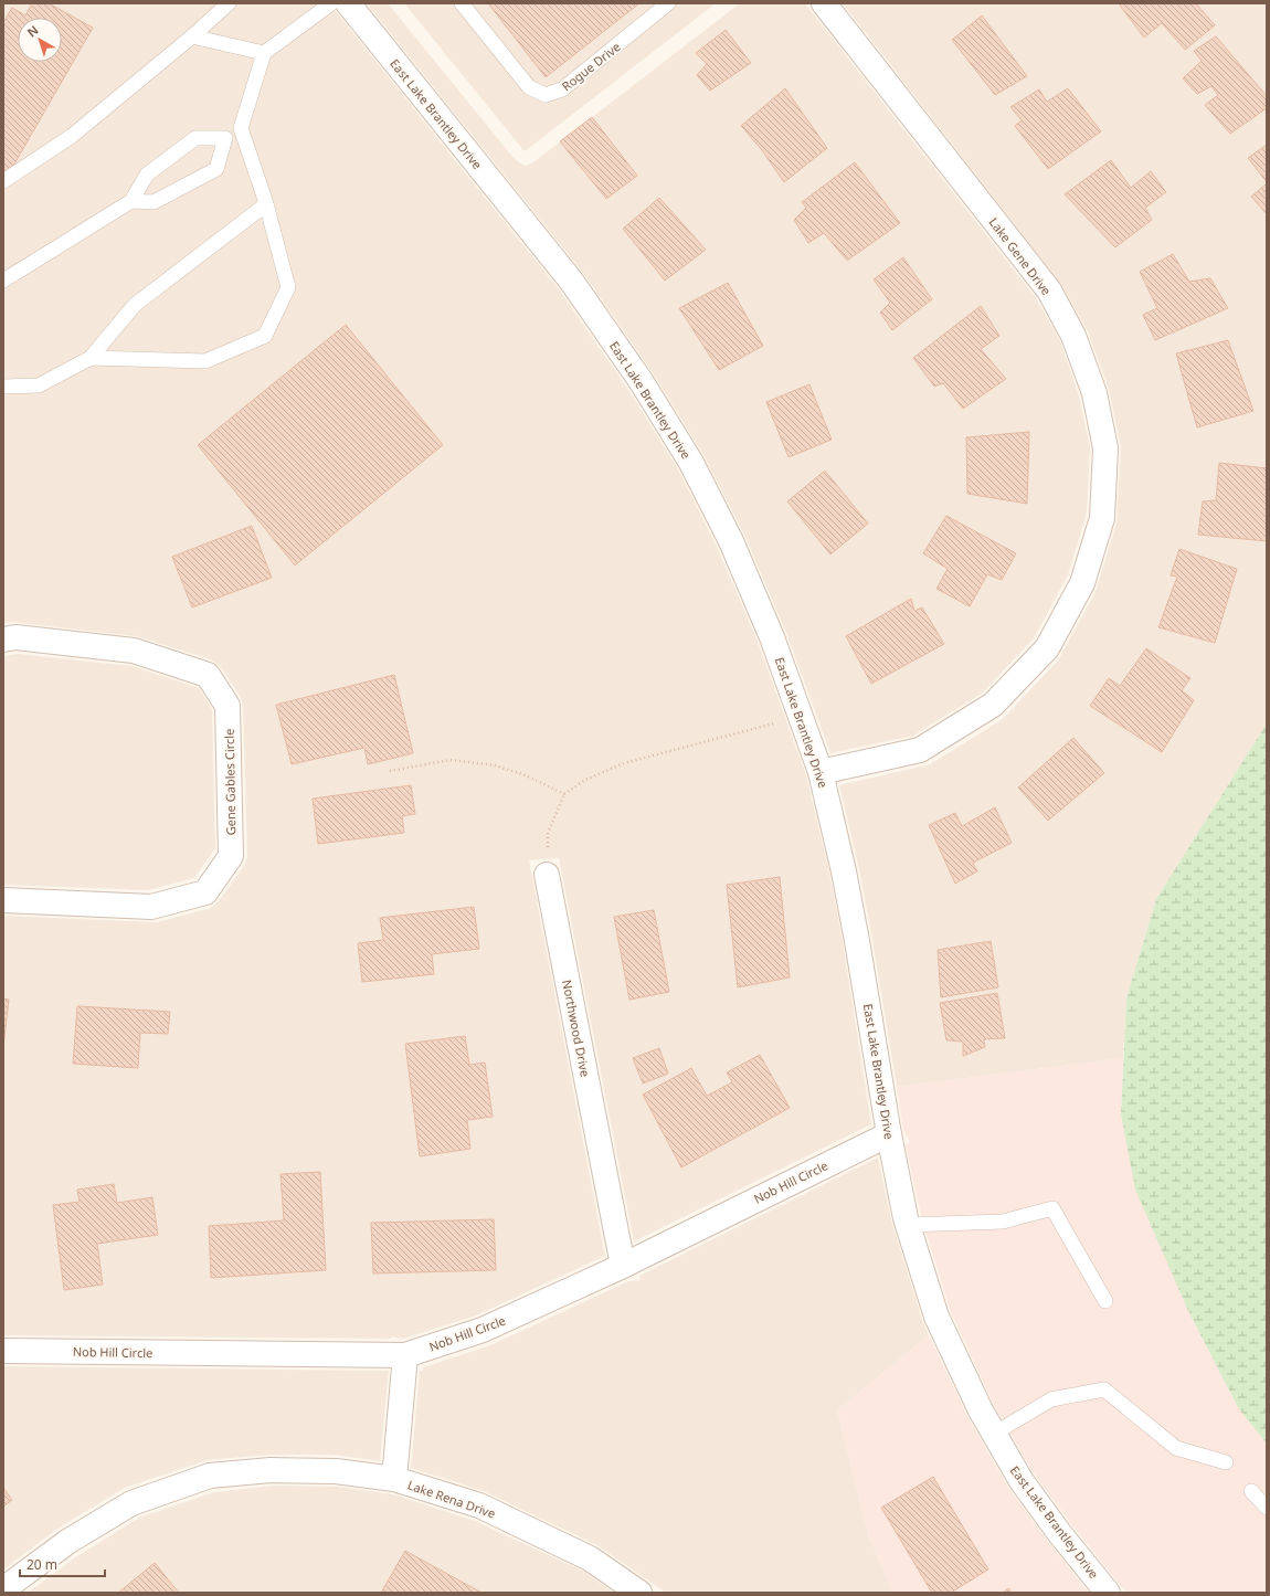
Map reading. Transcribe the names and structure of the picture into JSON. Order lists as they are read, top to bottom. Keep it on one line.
{"streets":{"street":["East Lake Brantley Drive","Lake Gene Drive","Gene Gables Circle","Northwood Drive","Nob Hill Circle","Lake Rena Drive"],"lane":["Rogue Drive"]},"crossings":[["East Lake Brantley Drive","Lake Gene Drive"],["East Lake Brantley Drive","Nob Hill Circle"],["Northwood Drive","Nob Hill Circle"],["Nob Hill Circle","Lake Rena Drive"]],"scale_bar":"20 m","north":"top left"}
